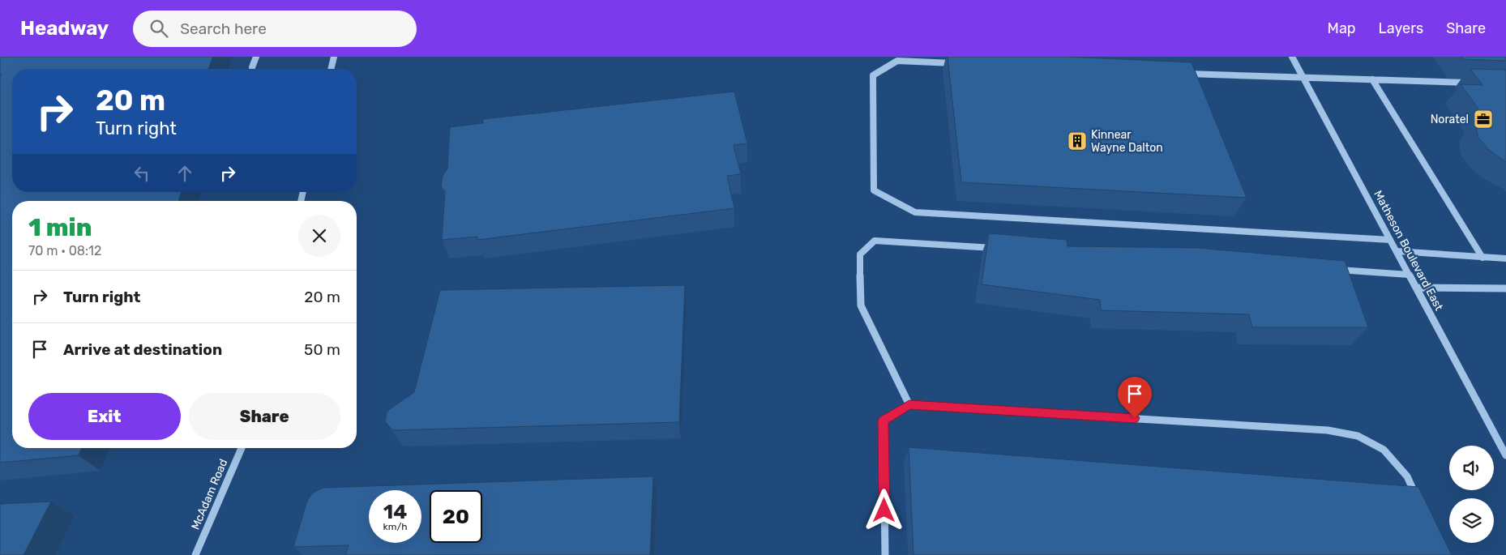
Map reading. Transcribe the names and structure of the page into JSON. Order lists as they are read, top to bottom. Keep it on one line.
{"streets":{"street":["Matheson Boulevard East","McAdam Road"]},"places":{"office":["Noratel"],"building":["Kinnear Wayne Dalton"]},"page":{"header":"Headway","search":"Search here","nav":["Map","Layers","Share"],"turn":["20 m","Turn right"],"heading":["1 min","70 m · 08:12"],"list":[{"name":"Turn right","value":"20 m"},{"name":"Arrive at destination","value":"50 m"}],"buttons":["Exit","Share"],"speed":"14 km/h","limit":"20"}}
